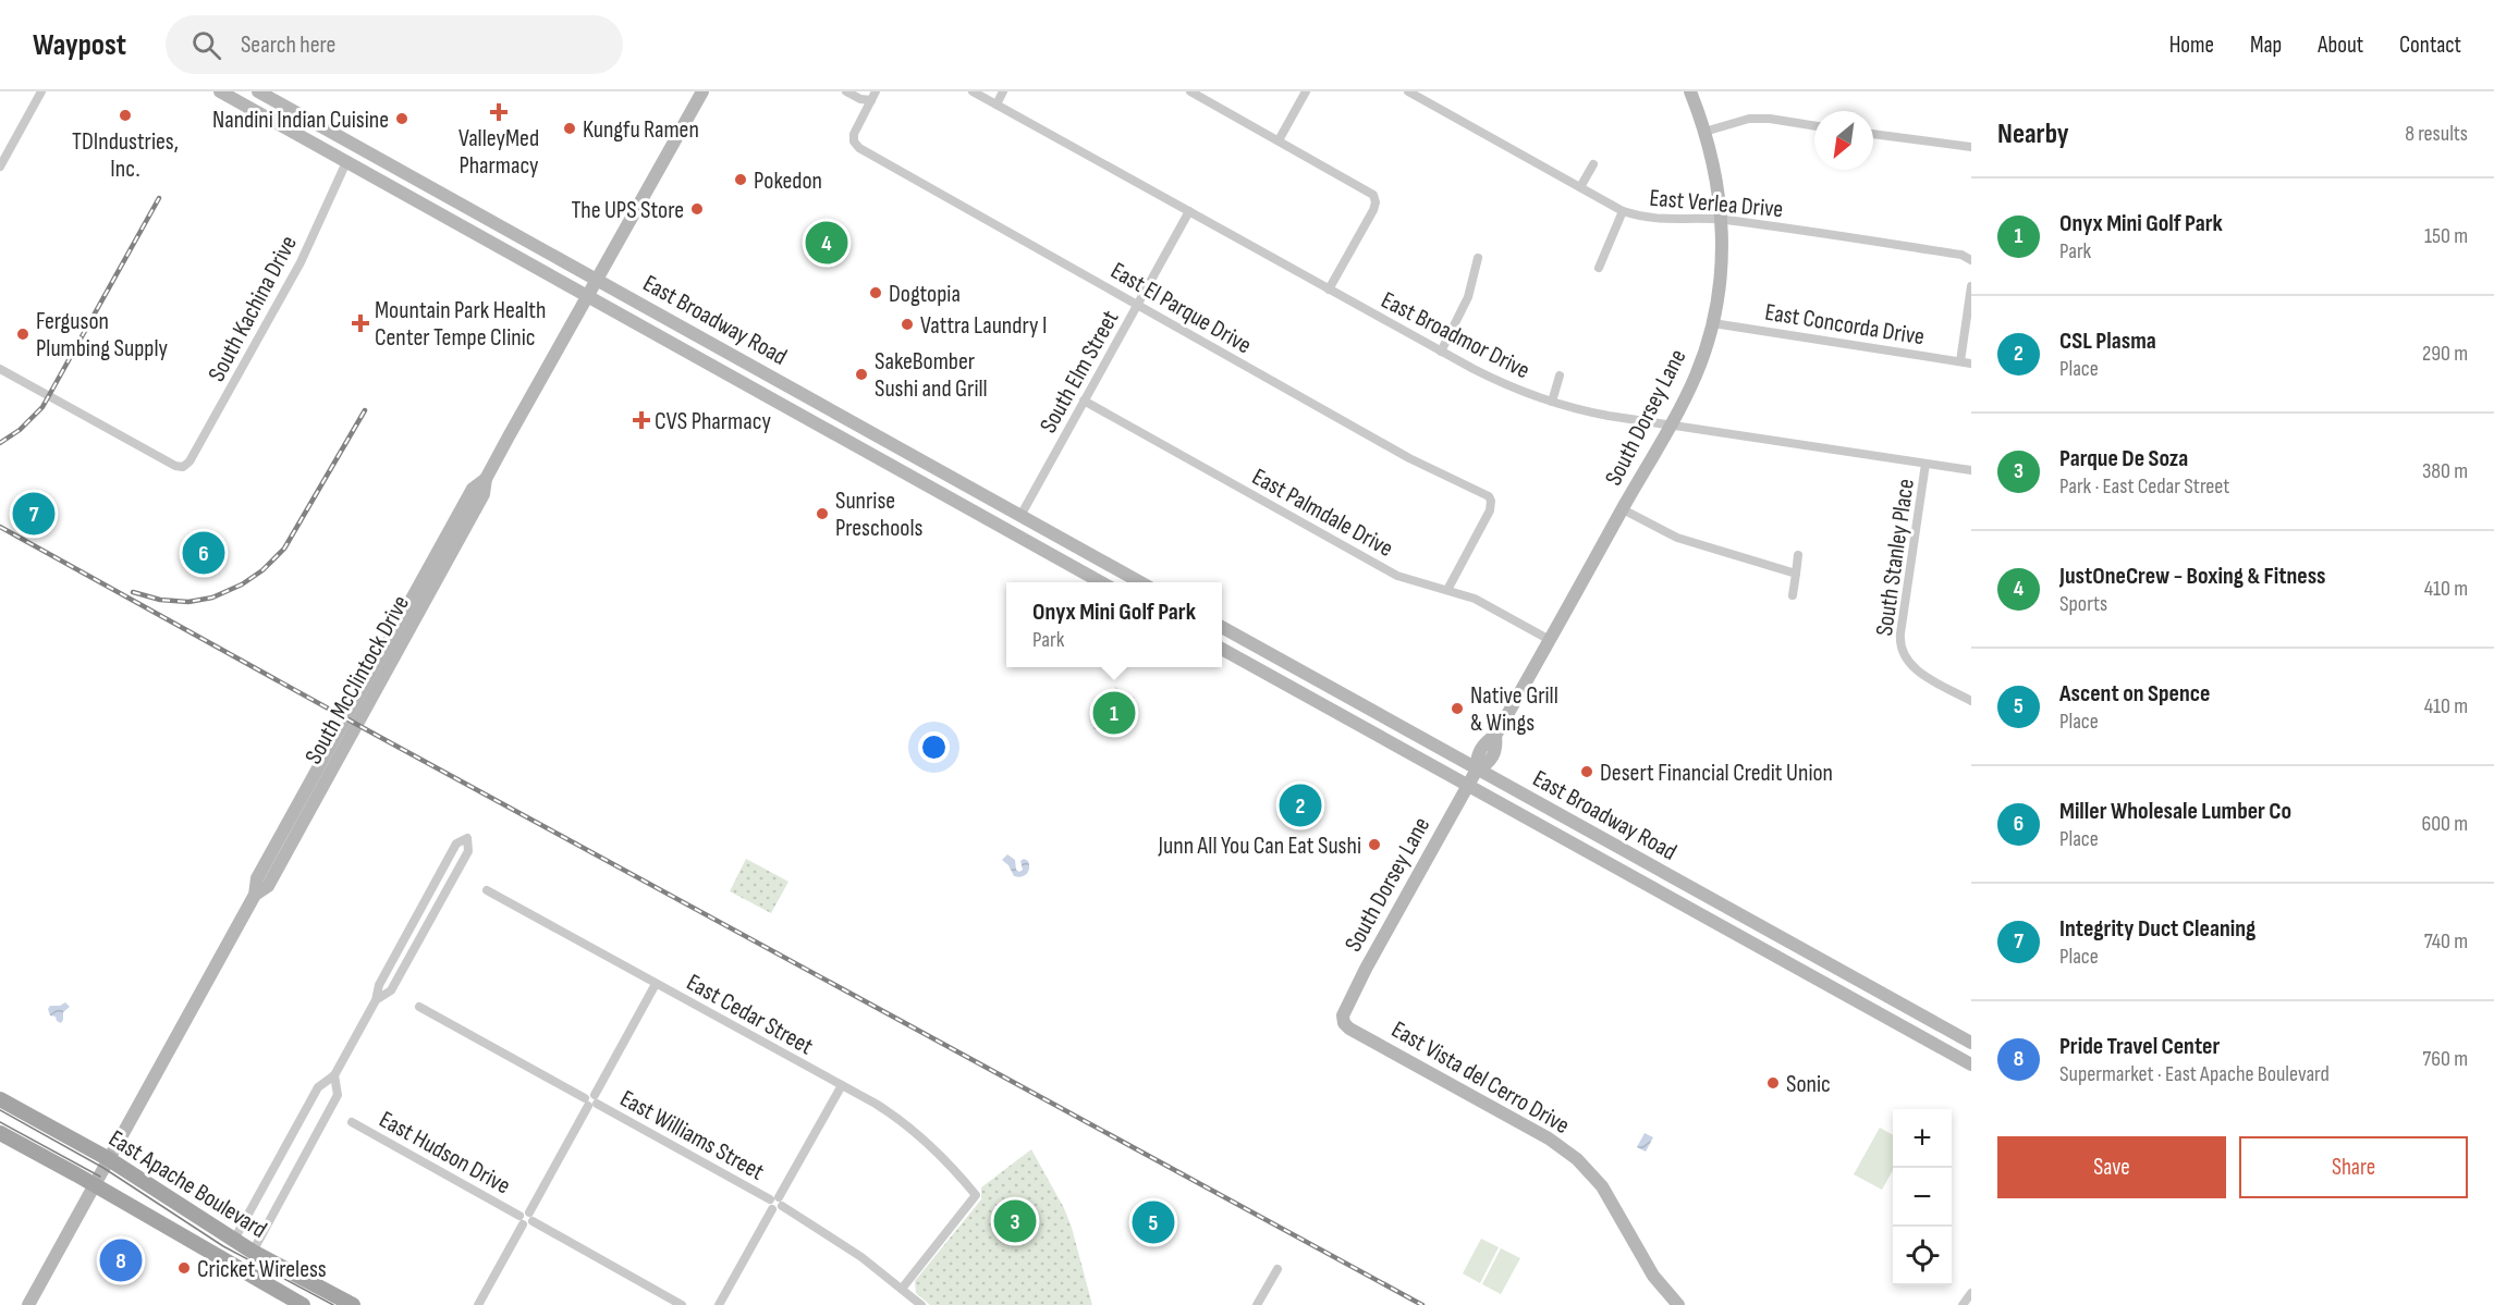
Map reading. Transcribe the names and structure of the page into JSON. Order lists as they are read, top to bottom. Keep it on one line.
{"streets":{"main road":["East Broadway Road","South Dorsey Lane","South McClintock Drive","East Vista del Cerro Drive","East Apache Boulevard"],"street":["East Verlea Drive","East El Parque Drive","South Kachina Drive","East Concorda Drive","East Broadmor Drive","South Elm Street","East Palmdale Drive","South Stanley Place","East Cedar Street","East Williams Street","East Hudson Drive"]},"crossings":[["East Verlea Drive","South Dorsey Lane"],["East El Parque Drive","South Elm Street"],["East El Parque Drive","East Palmdale Drive"],["South Kachina Drive","East Broadway Road"],["East Broadway Road","South Elm Street"],["East Broadway Road","South Dorsey Lane"],["East Broadway Road","South McClintock Drive"],["East Concorda Drive","South Dorsey Lane"],["East Broadmor Drive","South Elm Street"],["East Broadmor Drive","South Dorsey Lane"],["East Broadmor Drive","South Stanley Place"],["South Elm Street","East Palmdale Drive"],["South Dorsey Lane","East Palmdale Drive"],["South Dorsey Lane","East Vista del Cerro Drive"],["South McClintock Drive","East Apache Boulevard"],["East Cedar Street","East Williams Street"]],"places":{"health":["ValleyMed Pharmacy","Mountain Park Health Center Tempe Clinic","CVS Pharmacy"],"other":["TDIndustries, Inc.","Nandini Indian Cuisine","Kungfu Ramen","Pokedon","The UPS Store","Dogtopia","Vattra Laundry I","Ferguson Plumbing Supply","SakeBomber Sushi and Grill","Sunrise Preschools","Native Grill & Wings","Desert Financial Credit Union","Junn All You Can Eat Sushi","Sonic","Cricket Wireless"]},"north":"bottom left","page":{"header":"Waypost","search":"Search here","nav":["Home","Map","About","Contact"],"heading":["Nearby","8 results"],"list":[{"mark":"1","name":"Onyx Mini Golf Park","note":"Park","value":"150 m"},{"mark":"2","name":"CSL Plasma","note":"Place","value":"290 m"},{"mark":"3","name":"Parque De Soza","note":"Park · East Cedar Street","value":"380 m"},{"mark":"4","name":"JustOneCrew - Boxing & Fitness","note":"Sports","value":"410 m"},{"mark":"5","name":"Ascent on Spence","note":"Place","value":"410 m"},{"mark":"6","name":"Miller Wholesale Lumber Co","note":"Place","value":"600 m"},{"mark":"7","name":"Integrity Duct Cleaning","note":"Place","value":"740 m"},{"mark":"8","name":"Pride Travel Center","note":"Supermarket · East Apache Boulevard","value":"760 m"}],"pins":["4","7","6","1","2","3","5","8"],"popup":["Onyx Mini Golf Park","Park"],"map_buttons":["+","−"],"buttons":["Save","Share"]}}
